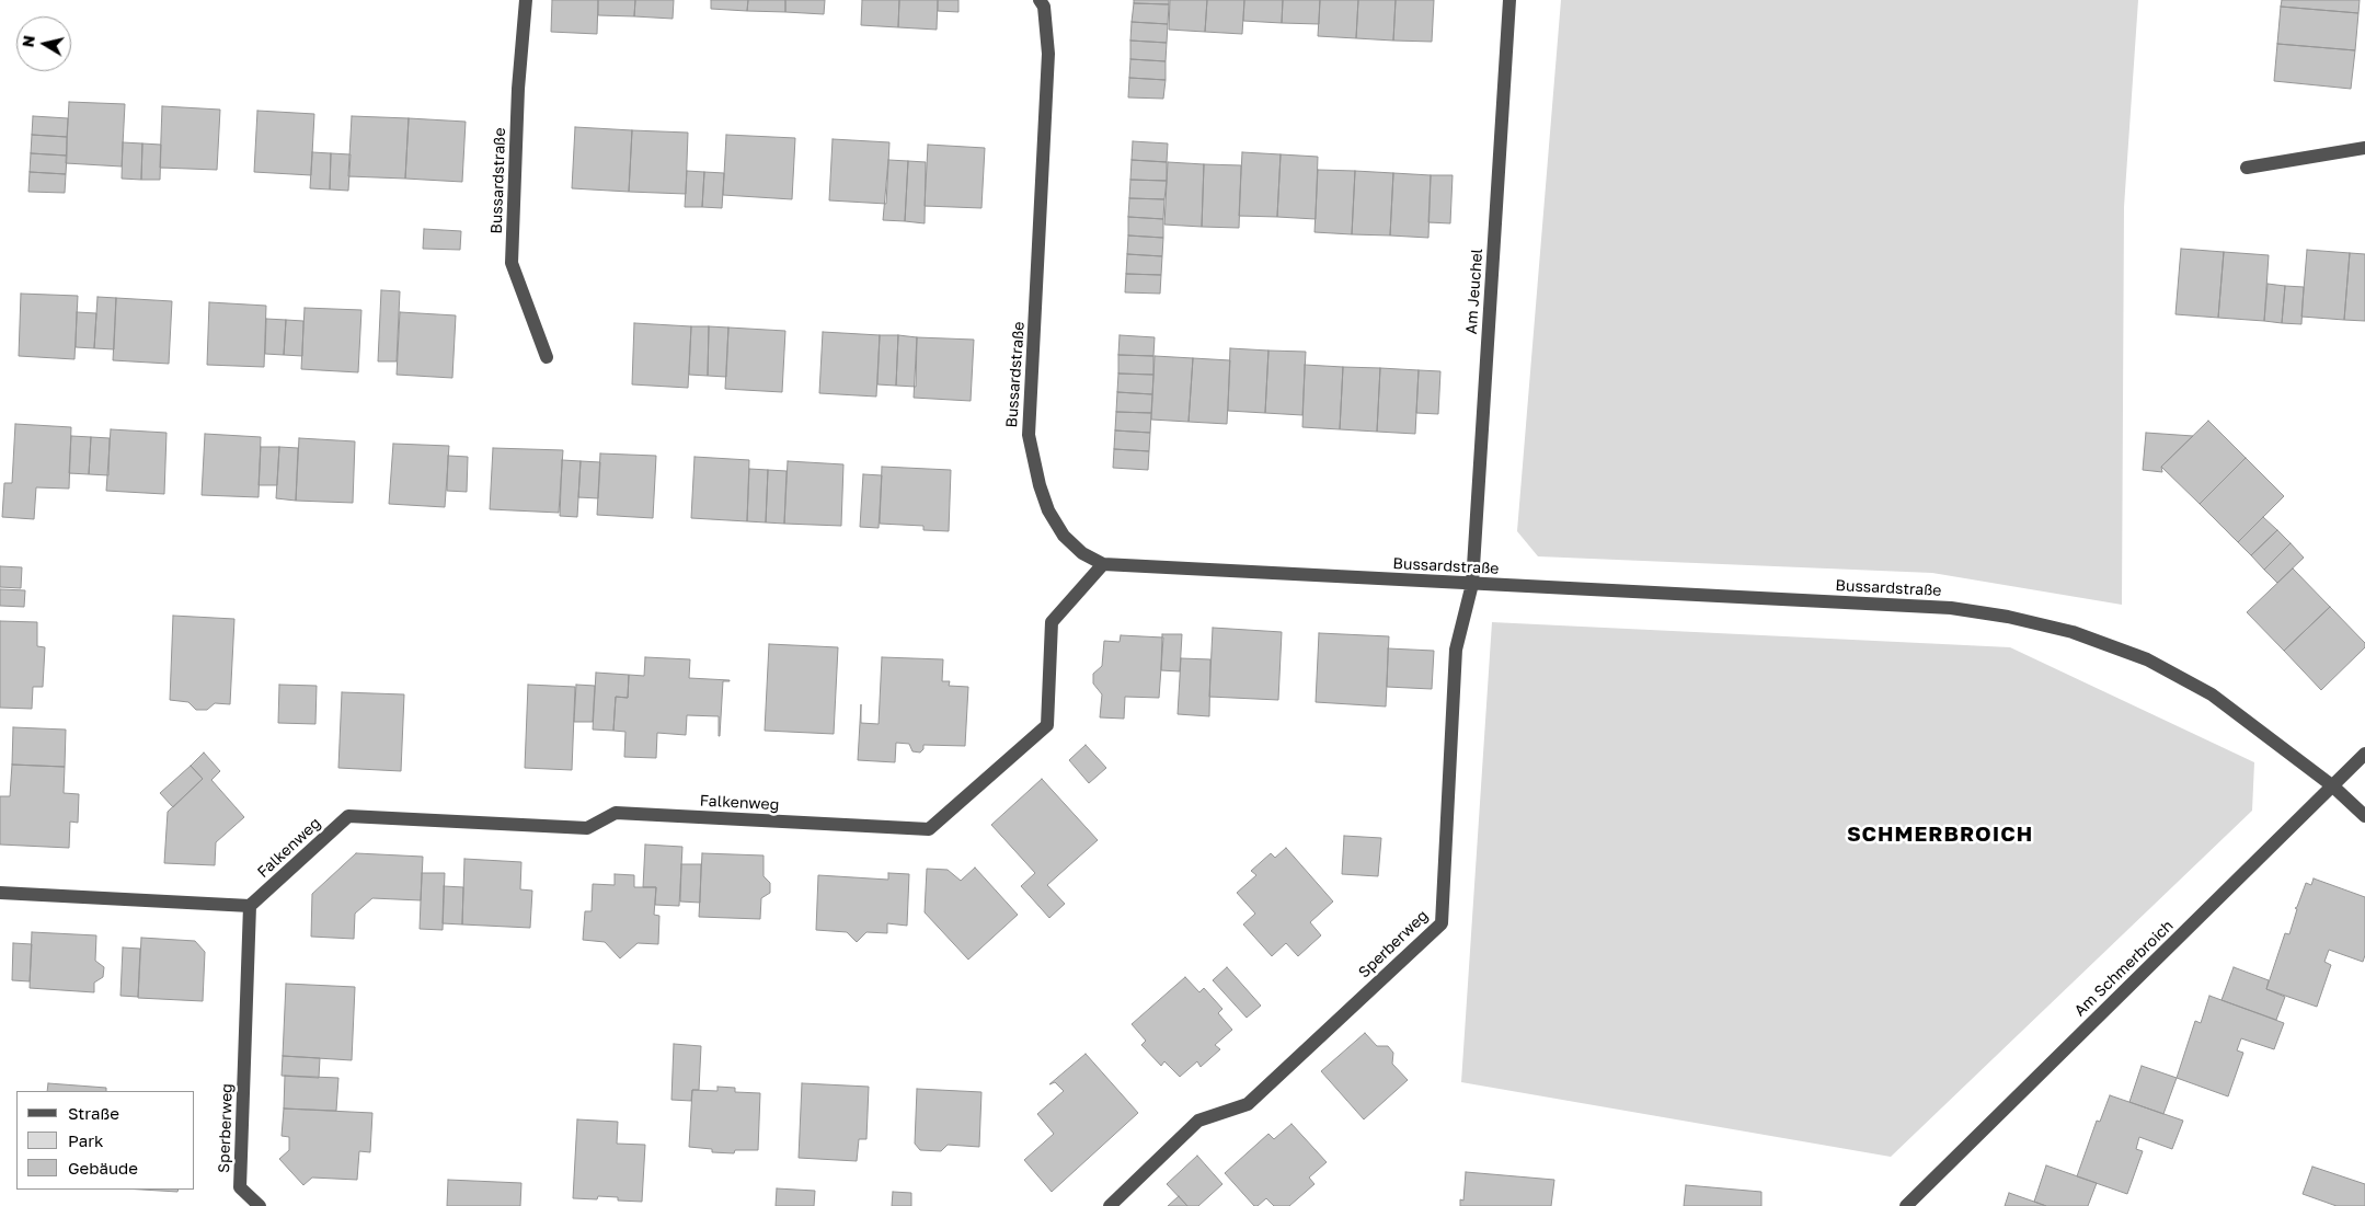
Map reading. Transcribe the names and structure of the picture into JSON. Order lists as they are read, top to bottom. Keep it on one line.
{"streets":{"street":["Bussardstraße","Am Jeuchel","Falkenweg","Sperberweg","Am Schmerbroich"]},"crossings":[["Bussardstraße","Am Jeuchel"],["Bussardstraße","Falkenweg"],["Bussardstraße","Sperberweg"],["Bussardstraße","Am Schmerbroich"],["Am Jeuchel","Sperberweg"],["Falkenweg","Sperberweg"]],"districts":["SCHMERBROICH"],"legend":["Straße","Park","Gebäude"],"north":"left"}
